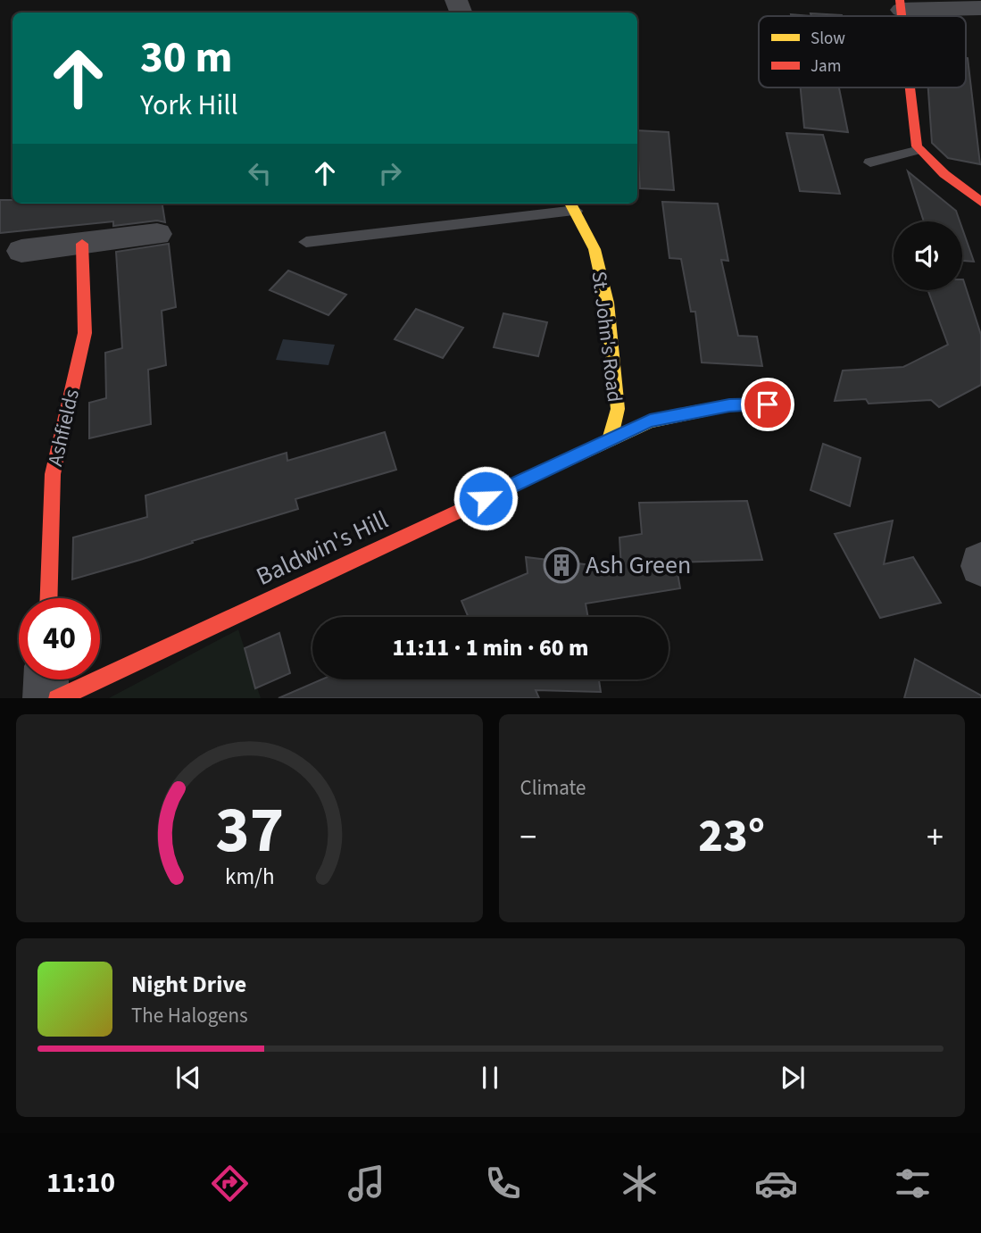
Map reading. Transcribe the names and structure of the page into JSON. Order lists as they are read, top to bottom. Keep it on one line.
{"streets":{"street":["St. John's Road","Ashfields","Baldwin's Hill"]},"crossings":[["St. John's Road","Baldwin's Hill"]],"places":{"building":["Ash Green"]},"legend":["Slow","Jam"],"page":{"turn":["30 m","York Hill"],"limit":"40","trip":"11:11 · 1 min · 60 m","tile":"Climate","heat":["−","23°","+"],"song":["Night Drive","The Halogens"],"tabs":"11:10","gauge":["37","km/h"]}}
